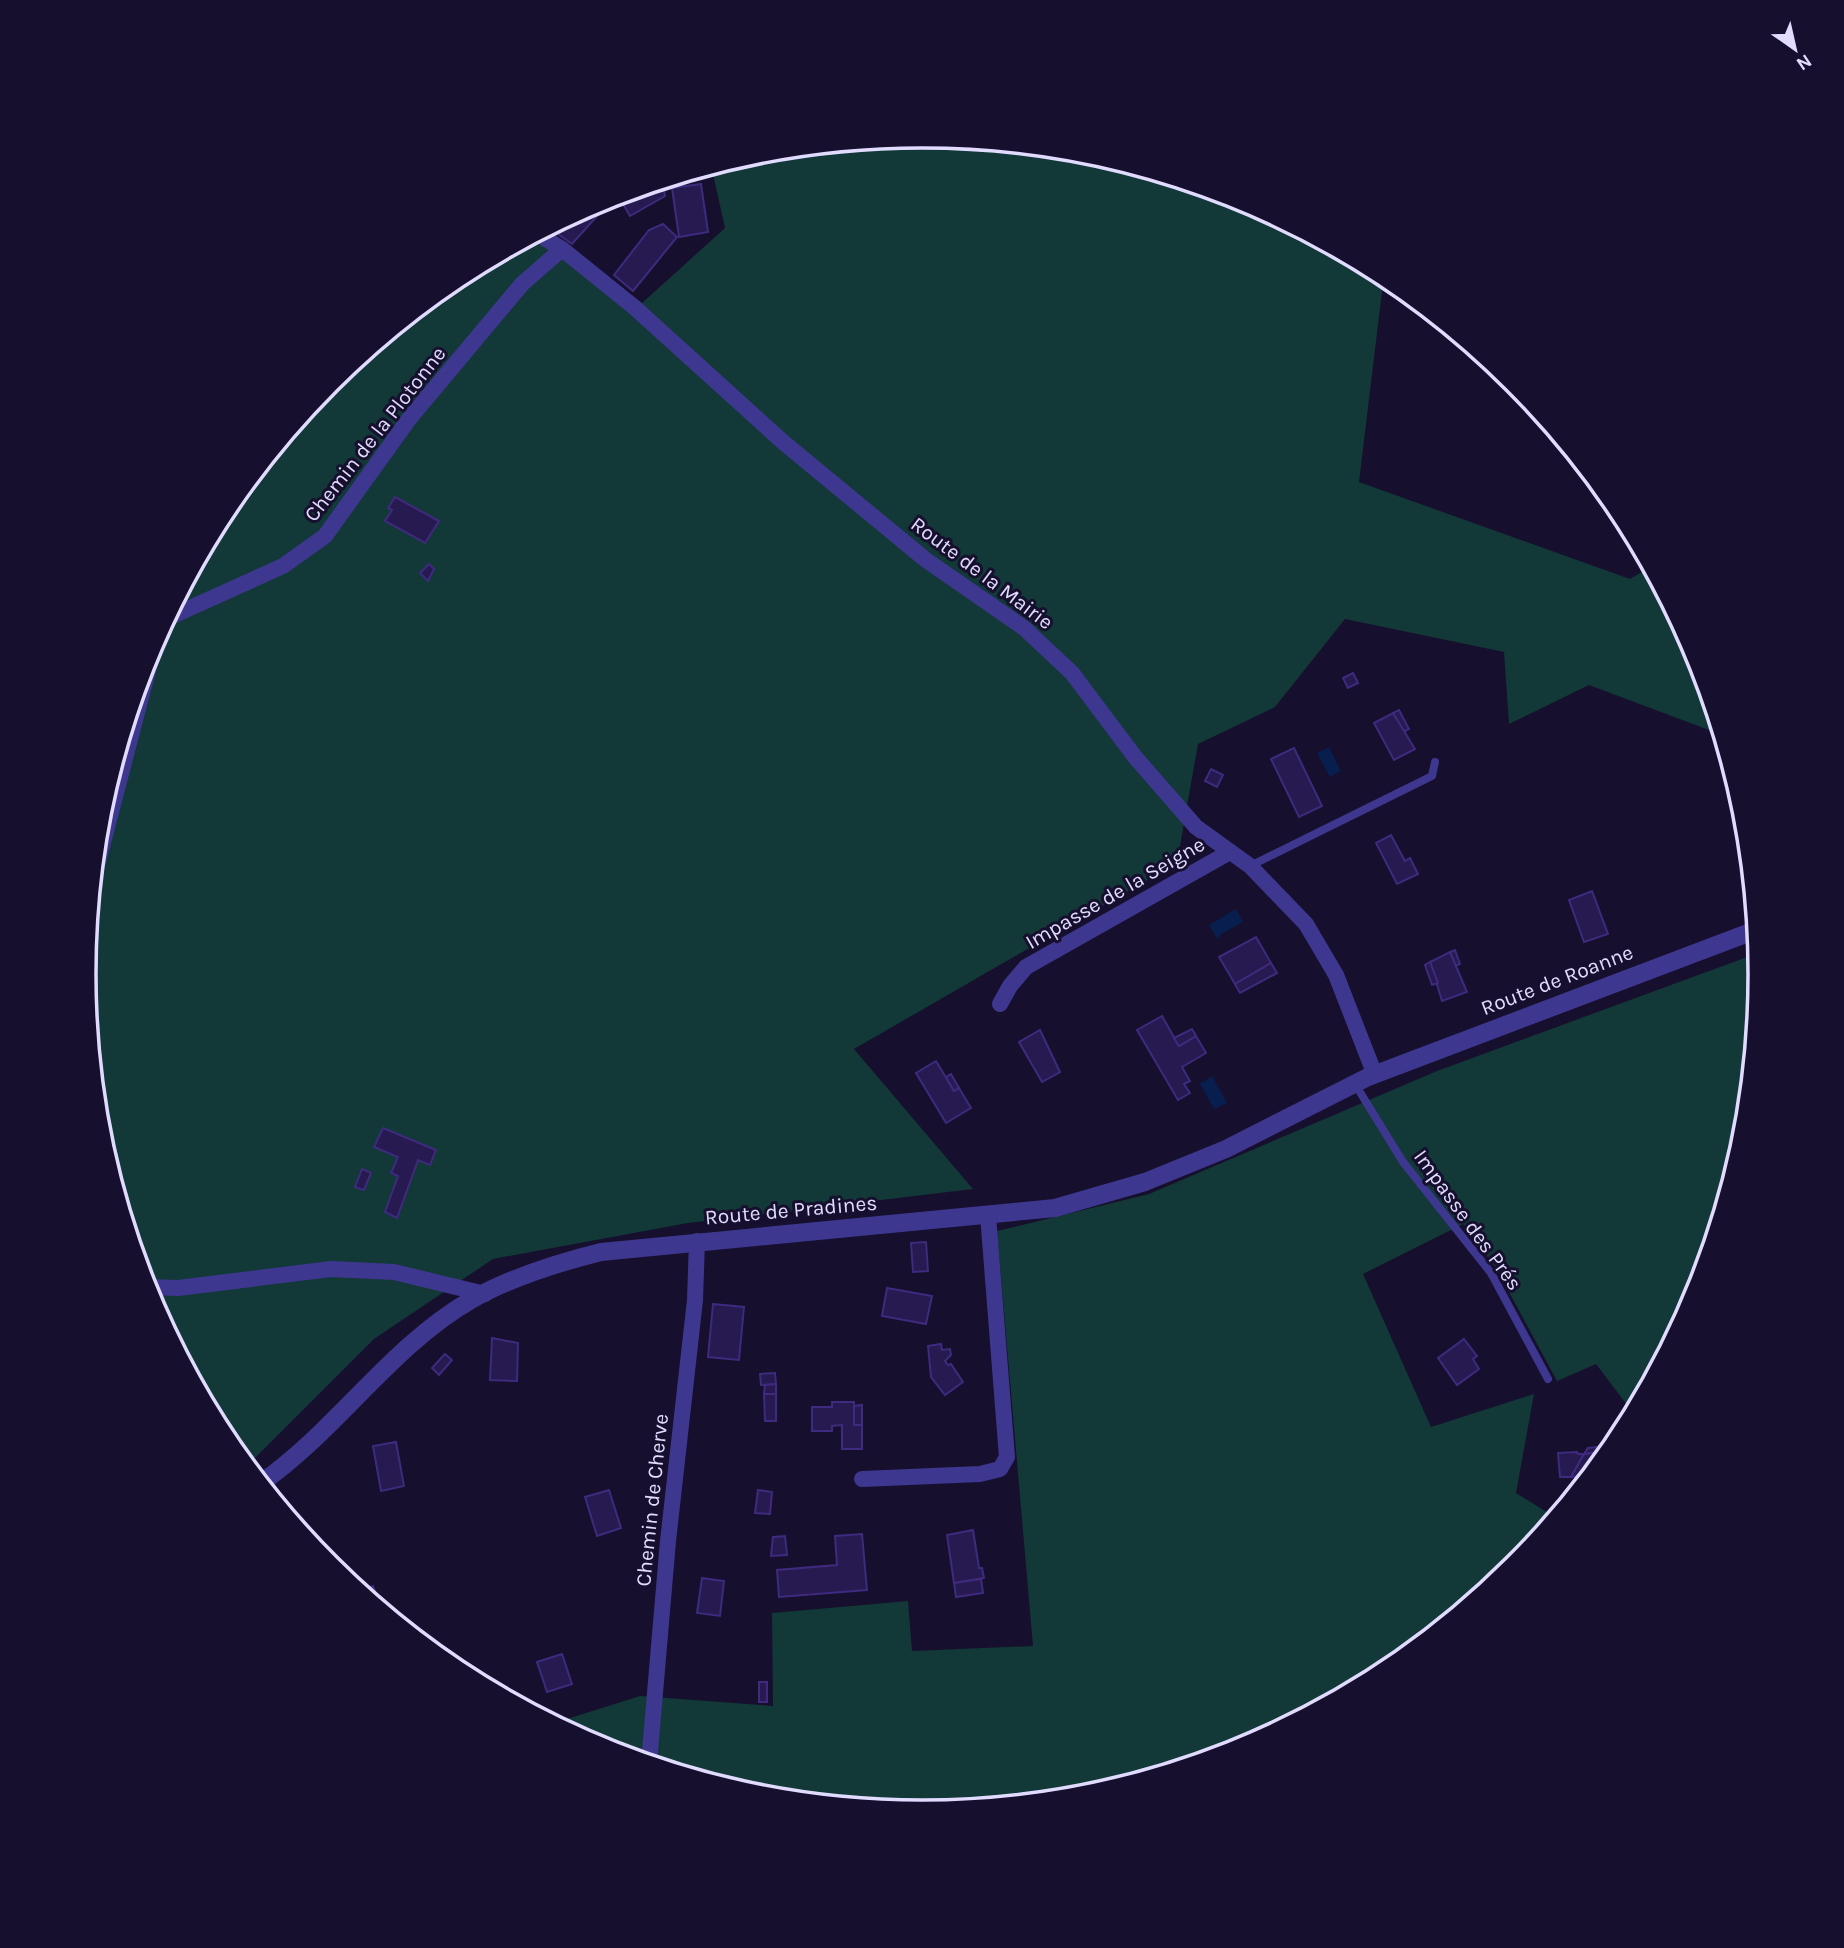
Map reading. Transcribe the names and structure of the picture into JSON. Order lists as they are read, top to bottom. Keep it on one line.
{"streets":{"street":["Chemin de la Plotonne","Route de la Mairie","Impasse de la Seigne","Route de Roanne","Route de Pradines","Chemin de Cherve"],"lane":["Impasse des Prés"]},"crossings":[["Chemin de la Plotonne","Route de la Mairie"],["Route de la Mairie","Impasse de la Seigne"],["Route de la Mairie","Route de Roanne"],["Route de la Mairie","Route de Pradines"],["Route de Roanne","Route de Pradines"],["Route de Pradines","Impasse des Prés"],["Route de Pradines","Chemin de Cherve"]],"north":"bottom right"}
